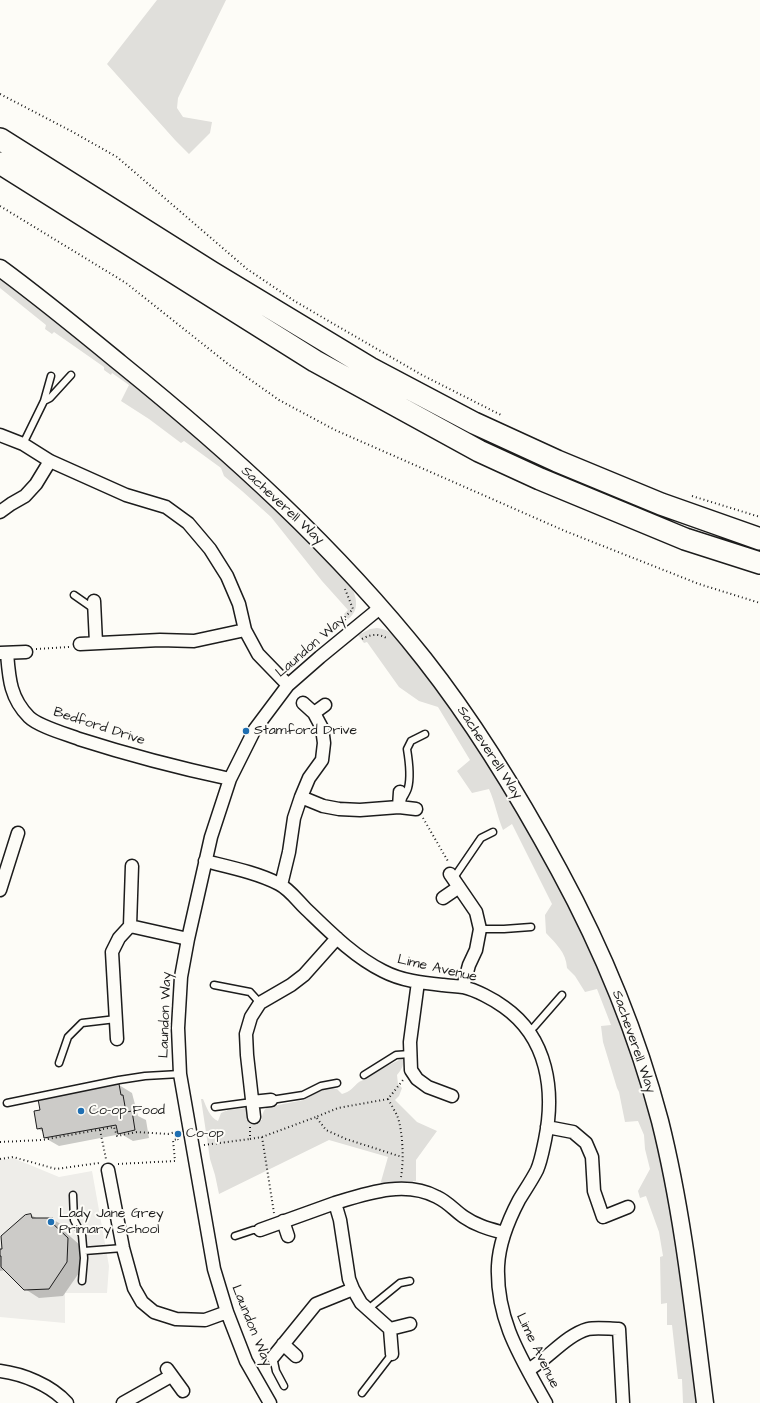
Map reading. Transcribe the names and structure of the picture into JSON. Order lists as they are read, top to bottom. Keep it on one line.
{"streets":{"street":["Sacheverell Way","Laundon Way","Bedford Drive","Lime Avenue"]},"crossings":[["Sacheverell Way","Laundon Way"],["Laundon Way","Bedford Drive"],["Laundon Way","Lime Avenue"]],"places":["Stamford Drive","Co-op Food","Co-op","Lady Jane Grey Primary School"]}
